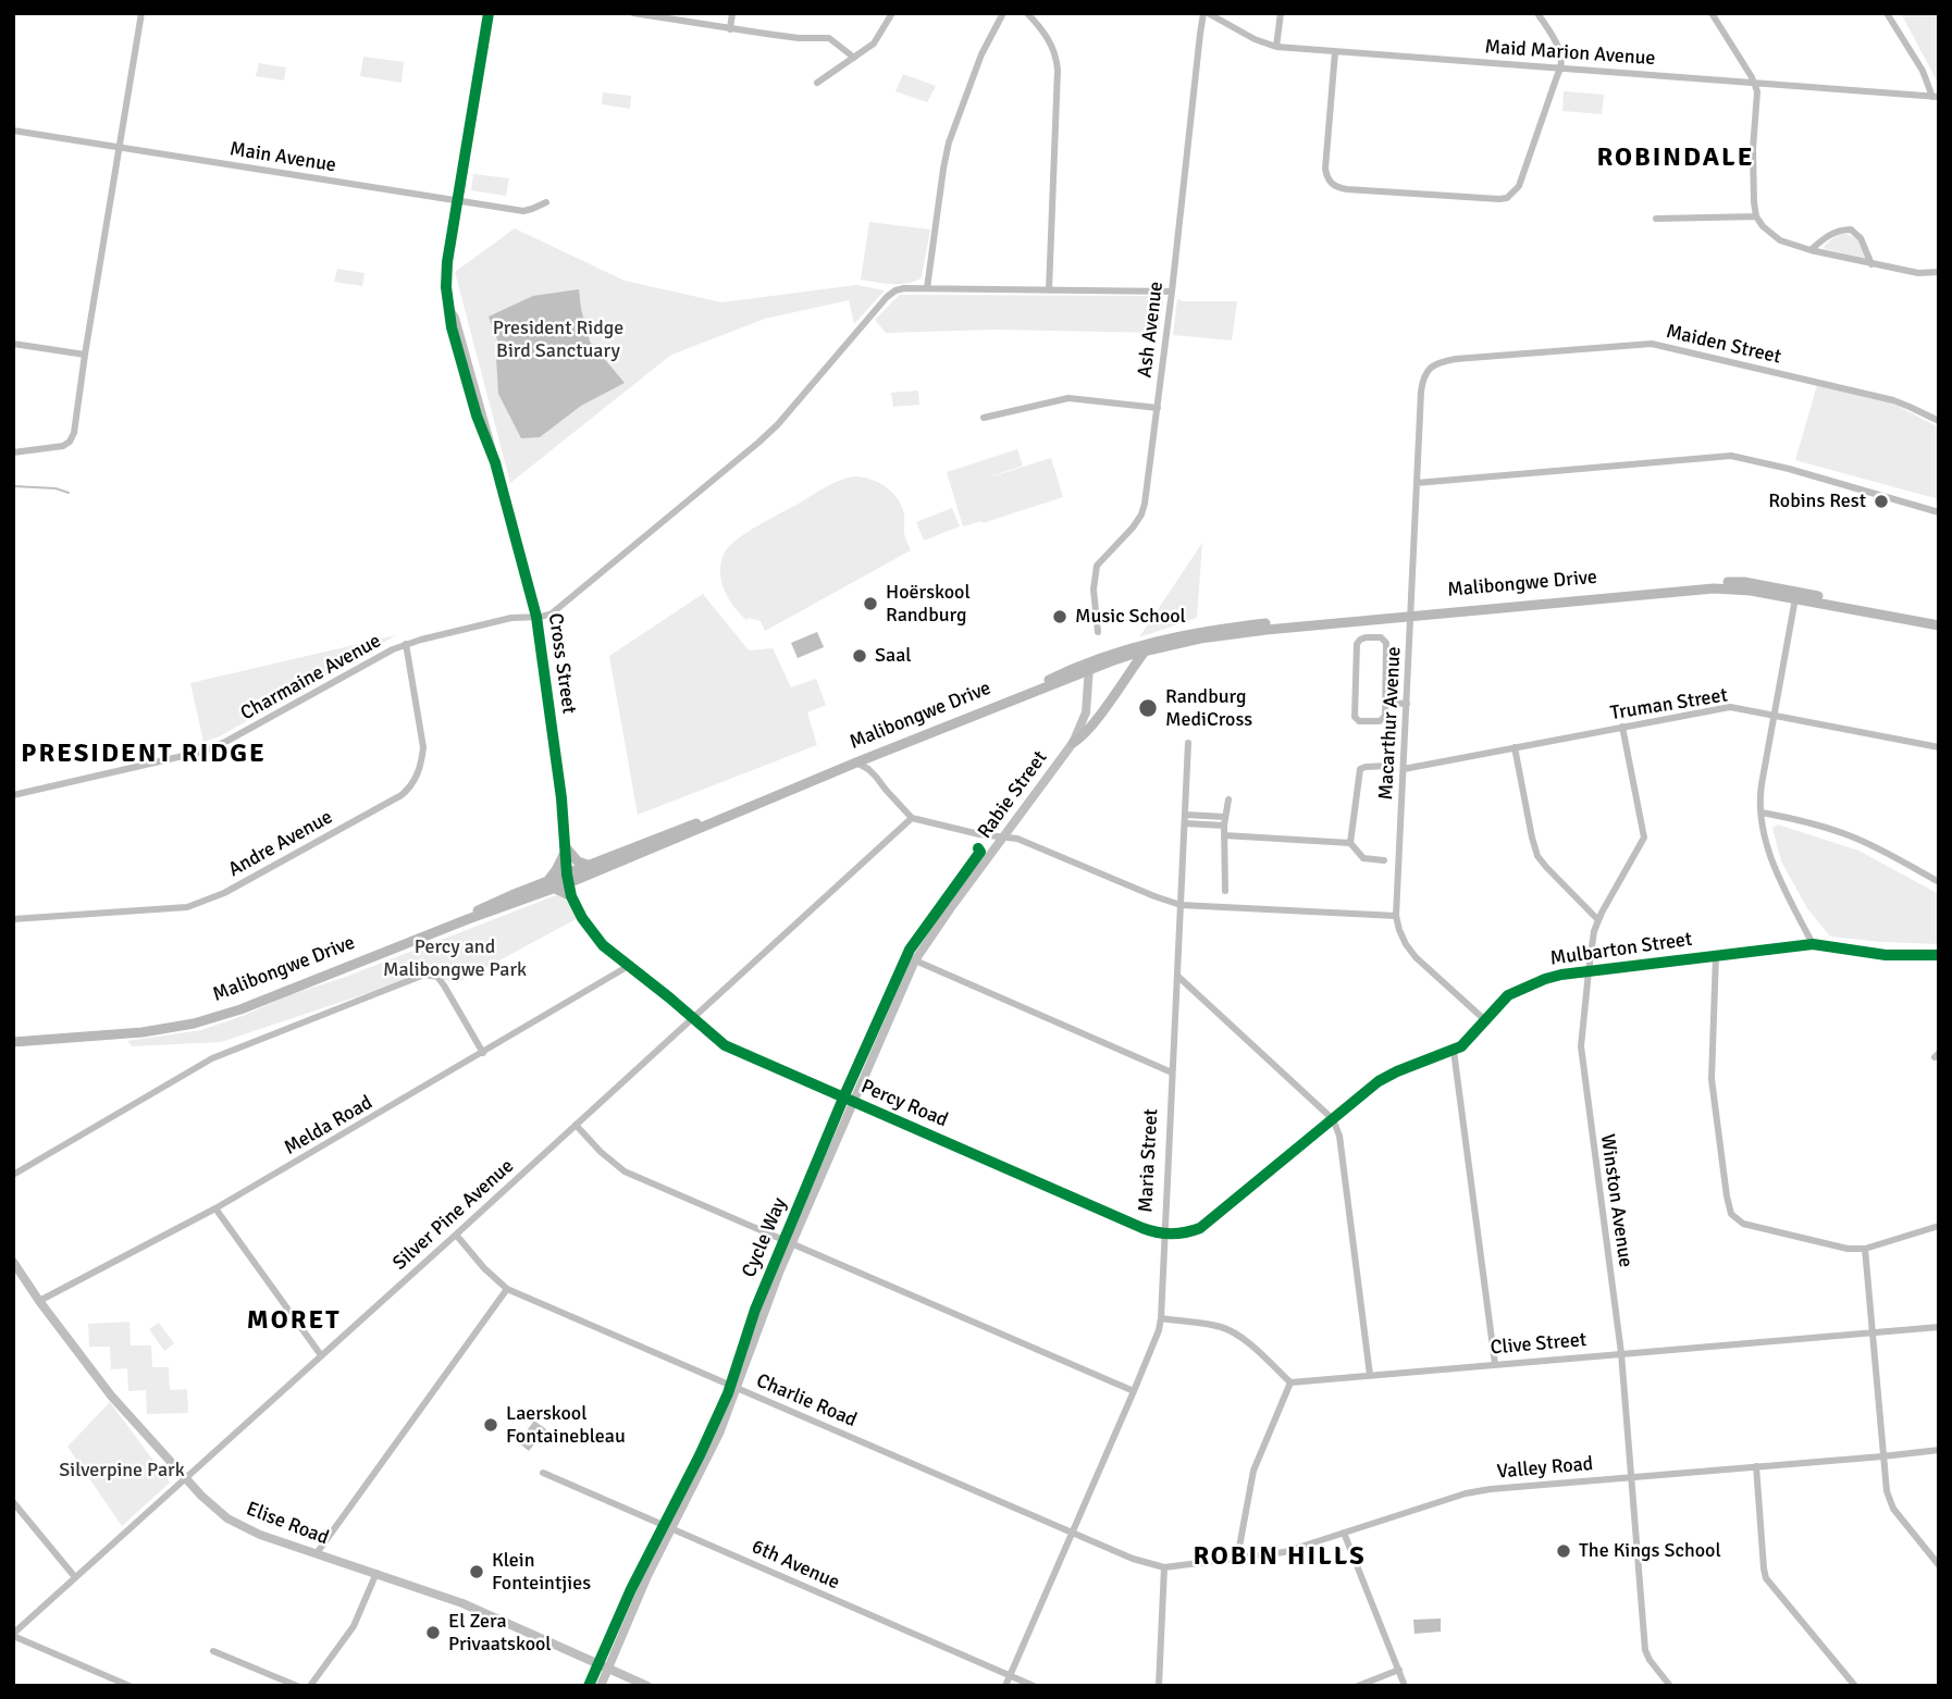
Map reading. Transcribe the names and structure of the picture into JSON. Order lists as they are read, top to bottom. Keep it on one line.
{"streets":{"main road":["Malibongwe Drive"],"street":["Maid Marion Avenue","Main Avenue","Ash Avenue","Maiden Street","Cross Street","Charmaine Avenue","Truman Street","Macarthur Avenue","Rabie Street","Andre Avenue","Mulbarton Street","Percy Road","Melda Road","Maria Street","Winston Avenue","Silver Pine Avenue","Clive Street","Charlie Road","Valley Road","Elise Road","6th Avenue"],"cycle path":["Cycle Way"]},"crossings":[["Maid Marion Avenue","Ash Avenue"],["Main Avenue","Cross Street"],["Maiden Street","Macarthur Avenue"],["Malibongwe Drive","Cross Street"],["Malibongwe Drive","Macarthur Avenue"],["Malibongwe Drive","Rabie Street"],["Malibongwe Drive","Percy Road"],["Cross Street","Charmaine Avenue"],["Cross Street","Percy Road"],["Charmaine Avenue","Andre Avenue"],["Truman Street","Macarthur Avenue"],["Truman Street","Winston Avenue"],["Macarthur Avenue","Mulbarton Street"],["Rabie Street","Percy Road"],["Rabie Street","Charlie Road"],["Rabie Street","Elise Road"],["Rabie Street","6th Avenue"],["Mulbarton Street","Percy Road"],["Mulbarton Street","Maria Street"],["Mulbarton Street","Winston Avenue"],["Percy Road","Melda Road"],["Percy Road","Maria Street"],["Percy Road","Silver Pine Avenue"],["Melda Road","Elise Road"],["Maria Street","Charlie Road"],["Maria Street","6th Avenue"],["Winston Avenue","Clive Street"],["Winston Avenue","Valley Road"],["Silver Pine Avenue","Charlie Road"],["Silver Pine Avenue","Elise Road"],["Charlie Road","Valley Road"]],"districts":["ROBINDALE","PRESIDENT RIDGE","MORET","ROBIN HILLS"],"parks":["President Ridge Bird Sanctuary","Percy and Malibongwe Park","Silverpine Park"],"places":["Robins Rest","Hoërskool Randburg","Music School","Saal","Randburg MediCross","Laerskool Fontainebleau","The Kings School","Klein Fonteintjies","El Zera Privaatskool"]}
